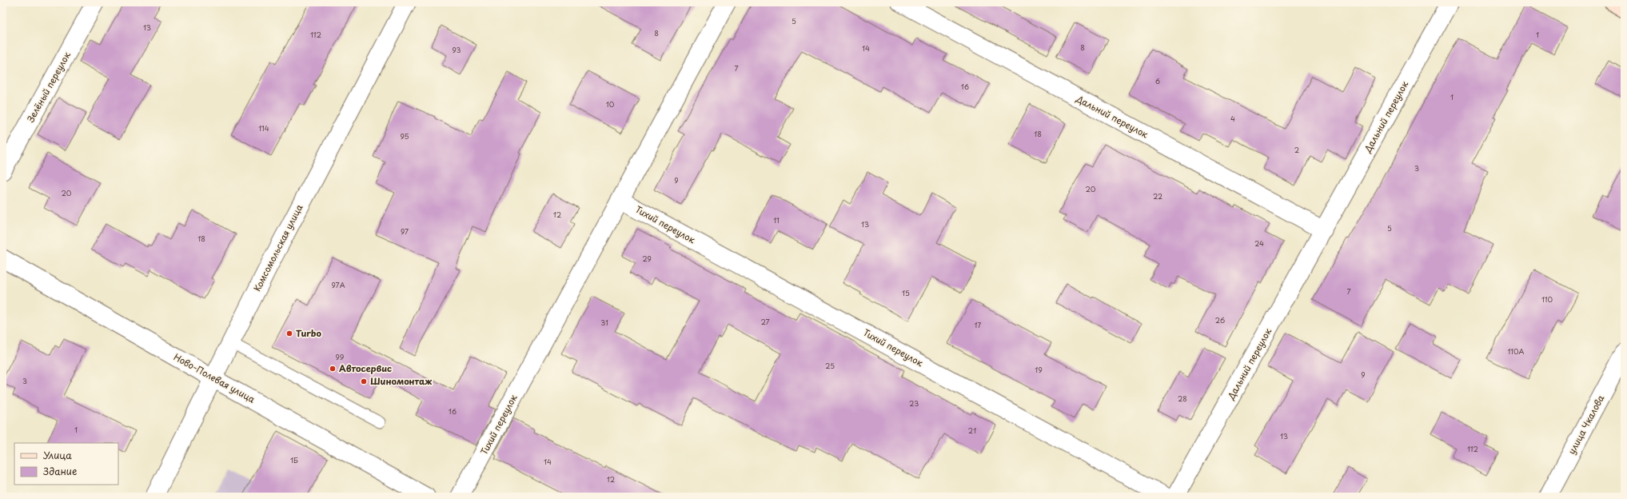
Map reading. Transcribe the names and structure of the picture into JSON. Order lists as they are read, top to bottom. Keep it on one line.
{"streets":{"street":["Зелёный переулок","Дальний переулок","Тихий переулок","Комсомольская улица","Ново-Полевая улица","улица Чкалова"]},"crossings":[["Комсомольская улица","Ново-Полевая улица"]],"places":["Turbo","Автосервис","Шиномонтаж"],"house_numbers":["5","13","8","112","1","8","14","93","7","6","16","1","10","4","114","18","95","2","3","9","20","20","22","12","11","13","5","97","18","24","29","97А","7","15","110","26","27","31","17","110А","99","25","19","9","3","28","23","16","1","21","13","112","1Б","14","12"],"legend":["Улица","Здание"]}
